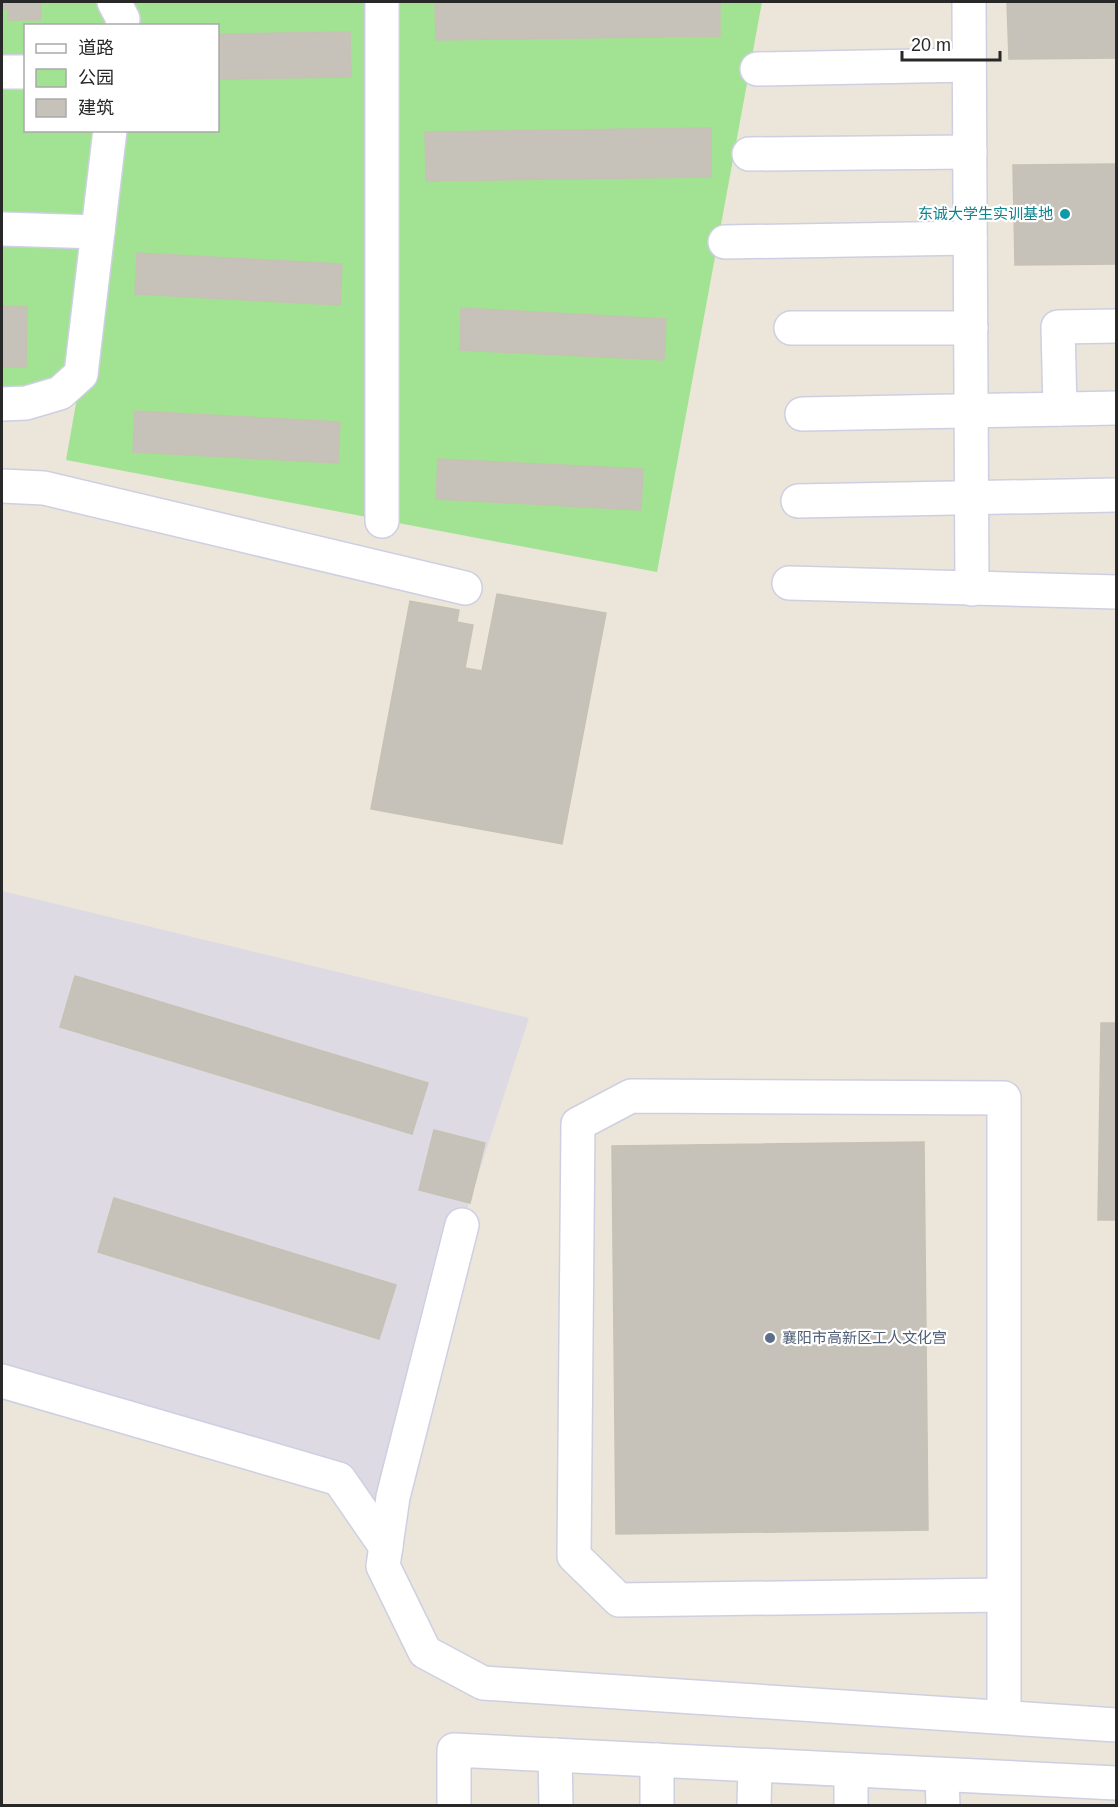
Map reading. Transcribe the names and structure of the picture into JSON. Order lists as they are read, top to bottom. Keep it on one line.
{"places":["东诚大学生实训基地","襄阳市高新区工人文化宫"],"legend":["道路","公园","建筑"],"scale_bar":"20 m"}
